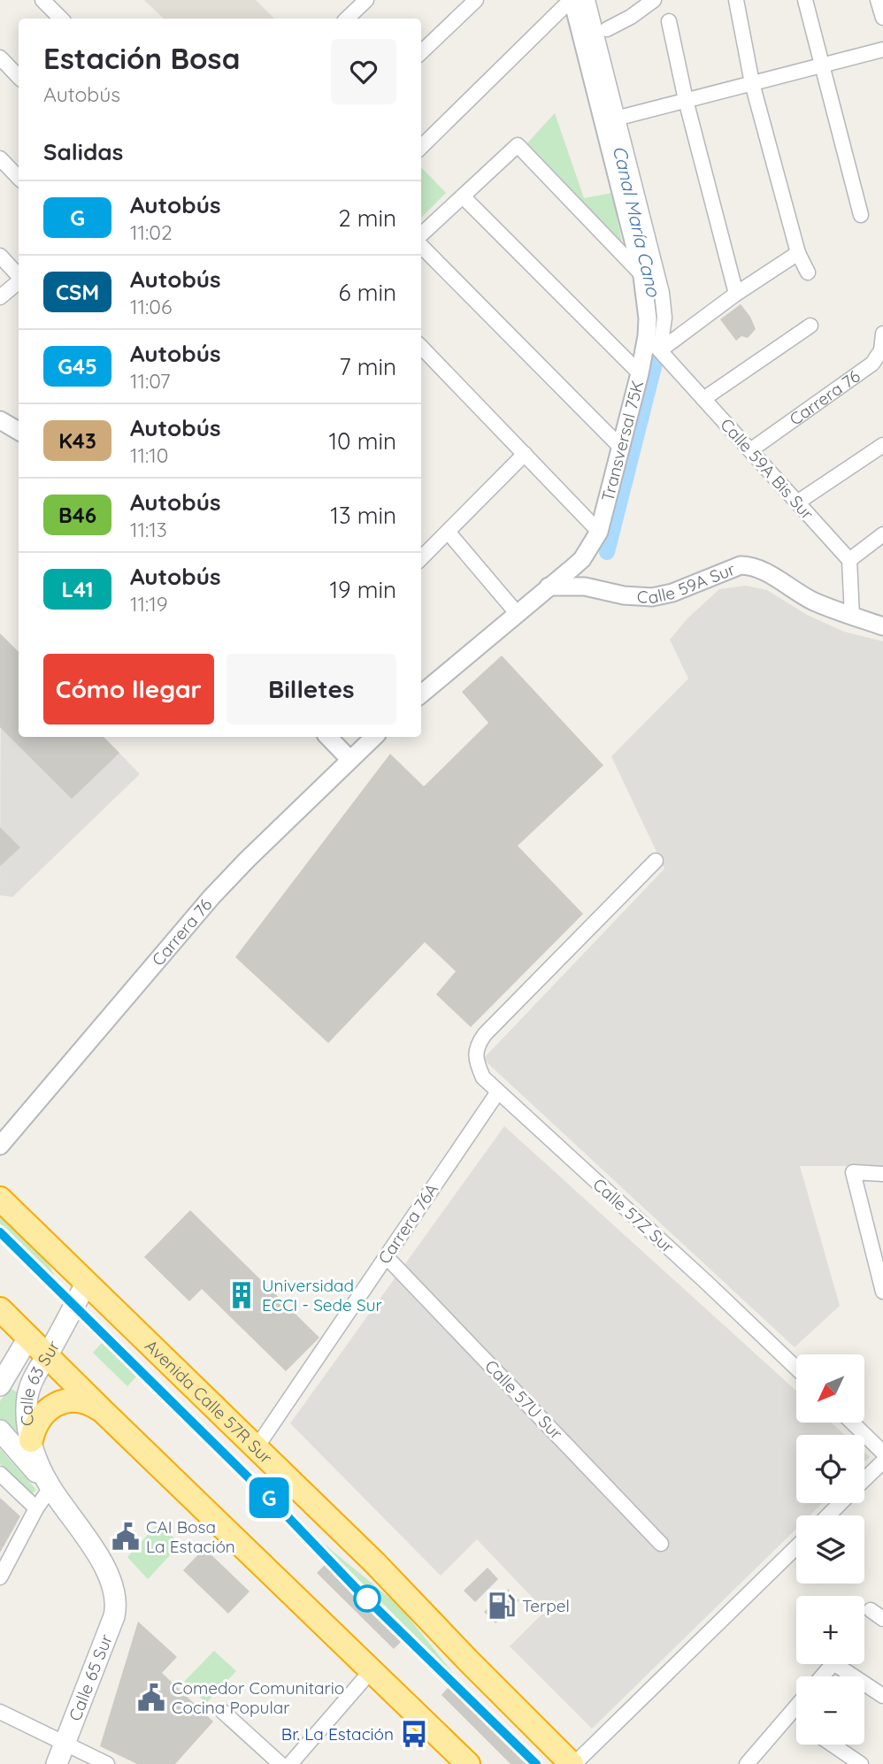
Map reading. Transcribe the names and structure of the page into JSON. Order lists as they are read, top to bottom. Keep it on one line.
{"streets":{"highway":["Avenida Calle 57R Sur"],"main road":["Calle 63 Sur","Calle 65 Sur"],"street":["Carrera 76","Transversal 75K","Calle 59A Bis Sur","Calle 59A Sur","Calle 57Z Sur","Carrera 76A","Calle 57U Sur"]},"crossings":[["Carrera 76","Calle 59A Bis Sur"],["Transversal 75K","Calle 59A Bis Sur"],["Transversal 75K","Calle 59A Sur"],["Calle 57Z Sur","Carrera 76A"],["Carrera 76A","Calle 57U Sur"],["Carrera 76A","Avenida Calle 57R Sur"],["Calle 63 Sur","Avenida Calle 57R Sur"],["Calle 63 Sur","Calle 65 Sur"]],"water":["Canal María Cano"],"places":{"building":["Universidad ECCI - Sede Sur"],"public building":["CAI Bosa La Estación","Comedor Comunitario Cocina Popular"],"fuel station":["Terpel"],"bus stop":["Br. La Estación"]},"lines":["bus line G"],"north":"bottom left","page":{"on_map":"G","heading":[["Estación Bosa","Autobús"],"Salidas"],"list":[{"mark":"G","name":"Autobús","note":"11:02","value":"2 min"},{"mark":"CSM","name":"Autobús","note":"11:06","value":"6 min"},{"mark":"G45","name":"Autobús","note":"11:07","value":"7 min"},{"mark":"K43","name":"Autobús","note":"11:10","value":"10 min"},{"mark":"B46","name":"Autobús","note":"11:13","value":"13 min"},{"mark":"L41","name":"Autobús","note":"11:19","value":"19 min"}],"buttons":["Cómo llegar","Billetes"],"map_buttons":["+","−"]}}
